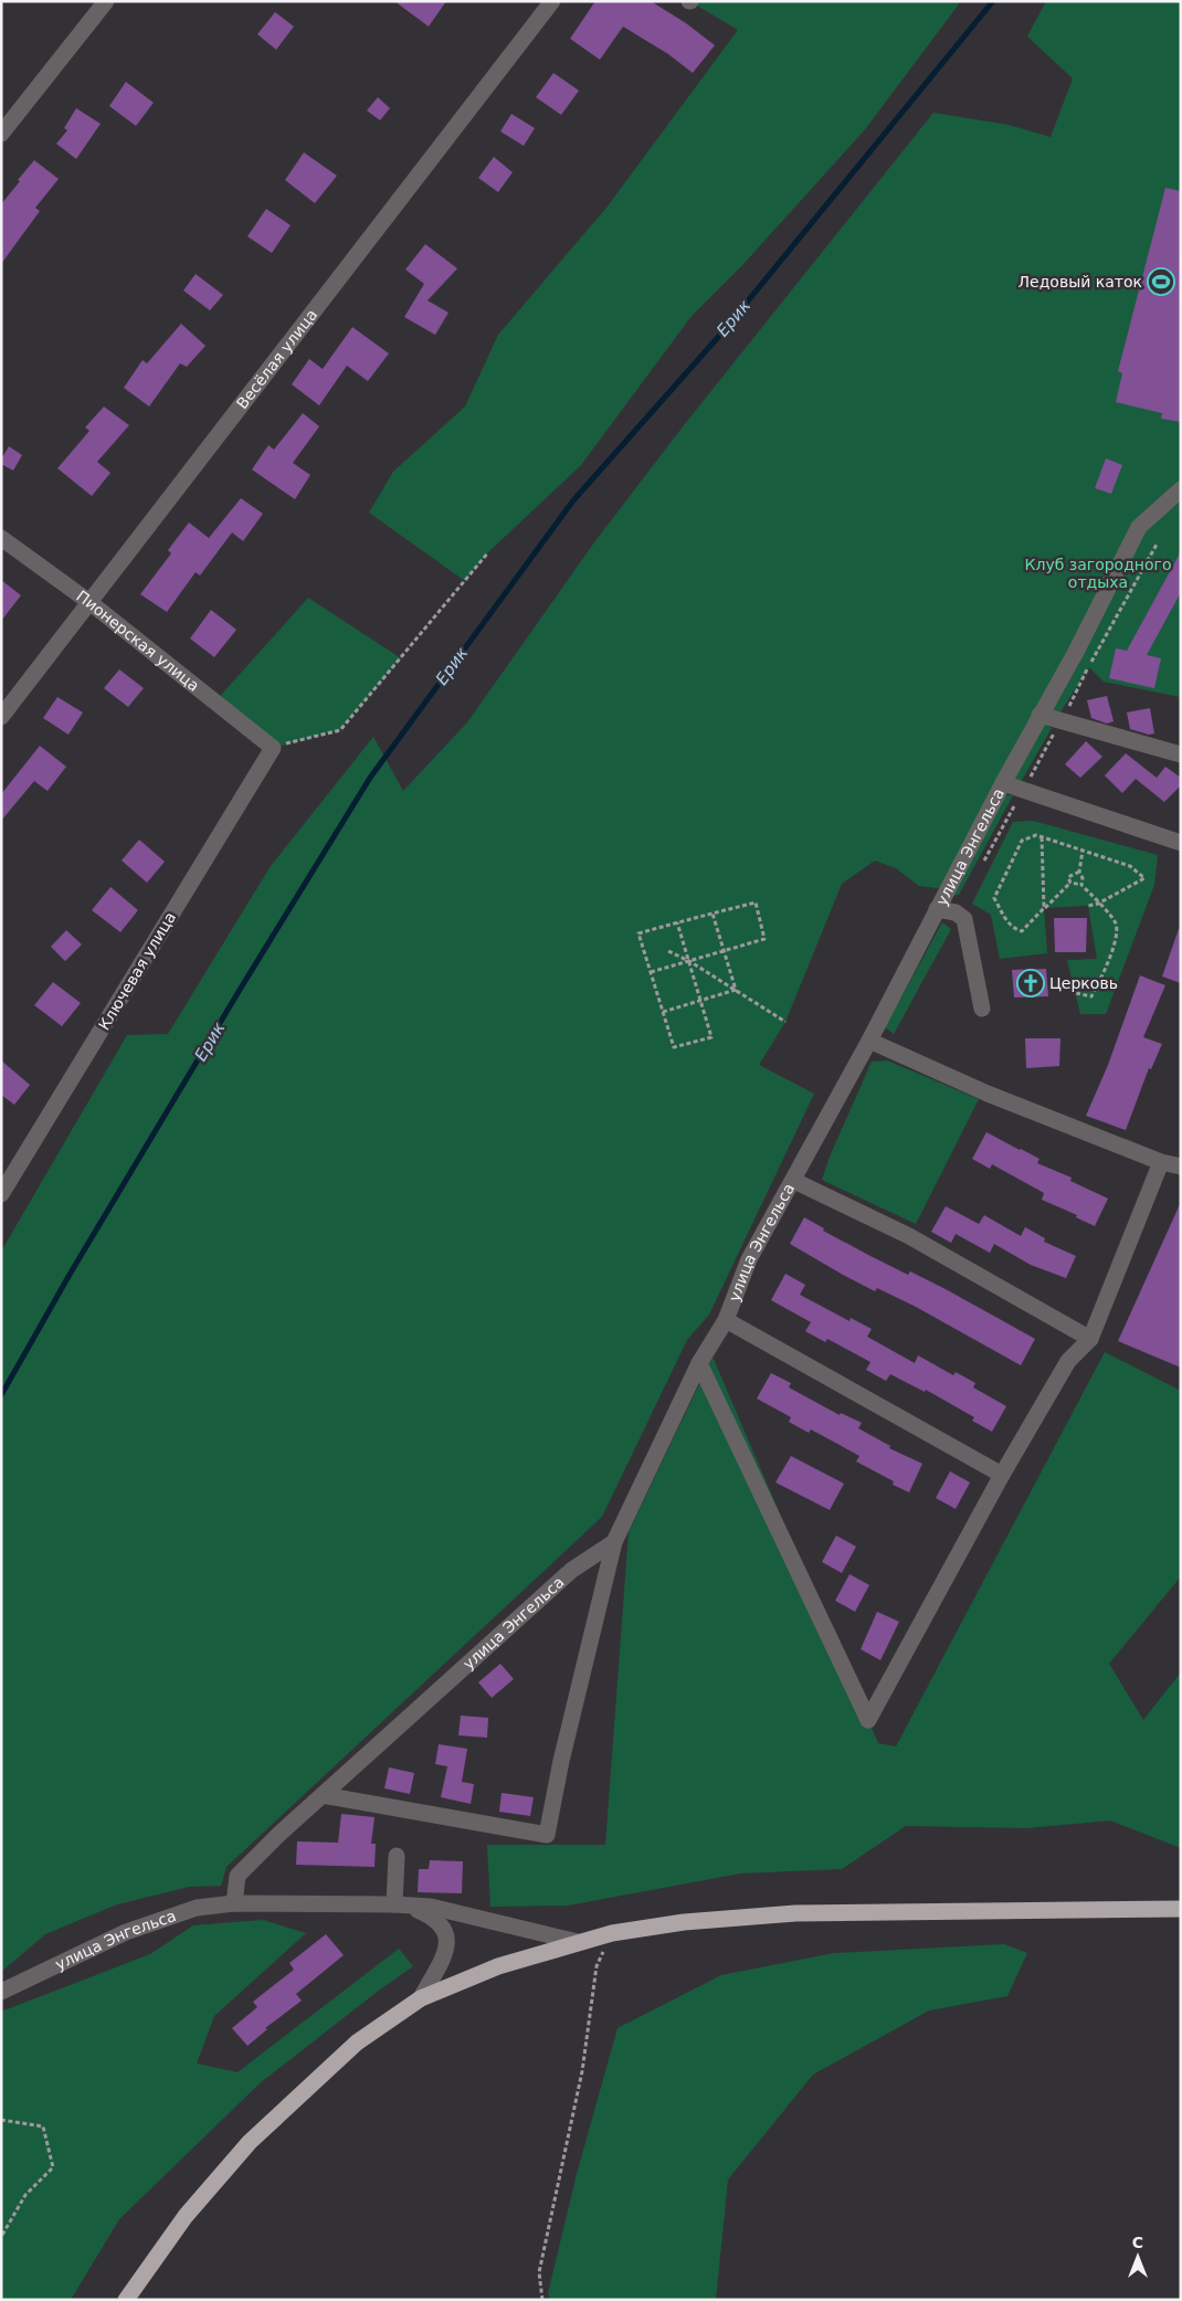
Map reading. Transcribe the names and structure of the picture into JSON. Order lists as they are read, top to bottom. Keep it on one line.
{"streets":{"street":["Весёлая улица","Пионерская улица","улица Энгельса","Ключевая улица"]},"crossings":[["Весёлая улица","Пионерская улица"],["Пионерская улица","Ключевая улица"]],"water":["Ерик"],"parks":["Клуб загородного отдыха"],"places":{"sports":["Ледовый каток"],"church":["Церковь"]},"north":"top"}
